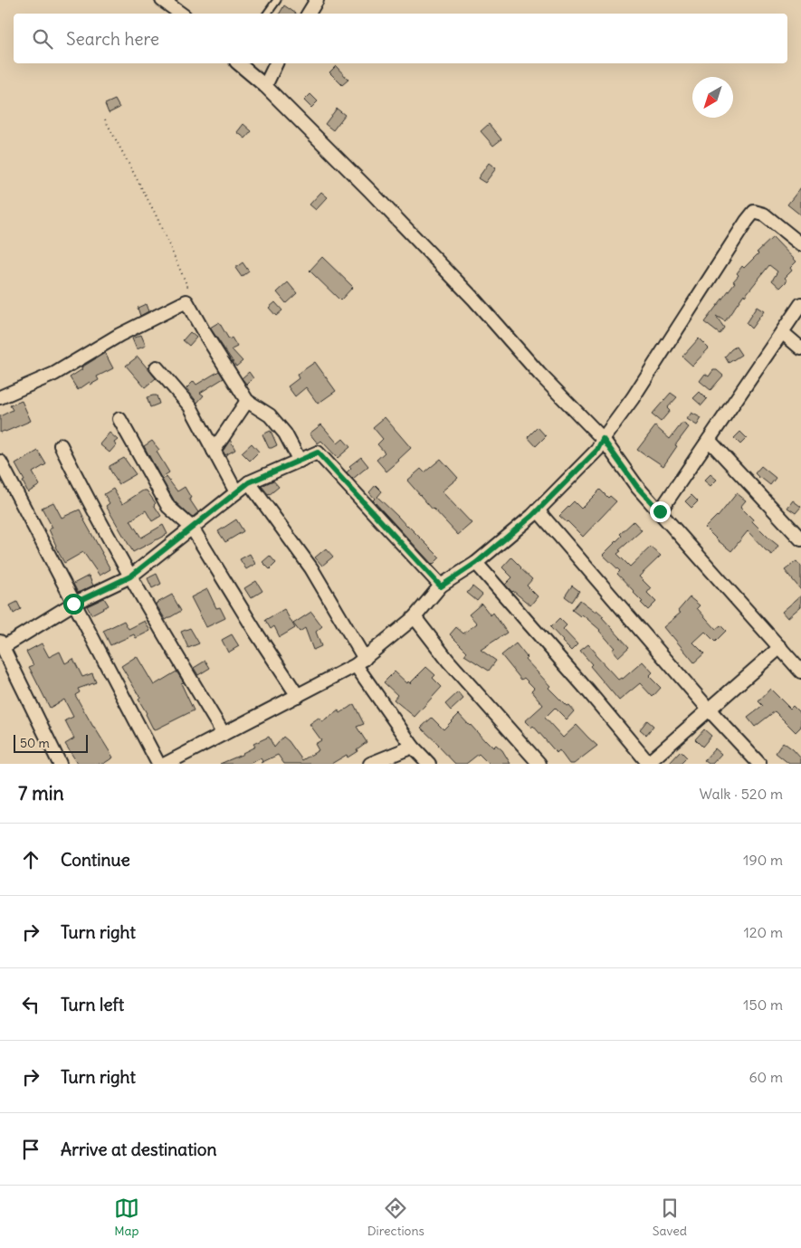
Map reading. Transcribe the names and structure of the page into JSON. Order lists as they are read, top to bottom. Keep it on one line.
{"scale_bar":"50 m","north":"bottom left","page":{"search":"Search here","scale":"50 m","heading":["7 min","Walk · 520 m"],"list":[["Continue","190 m"],["Turn right","120 m"],["Turn left","150 m"],["Turn right","60 m"],"Arrive at destination"],"nav":["Map","Directions","Saved"]}}
